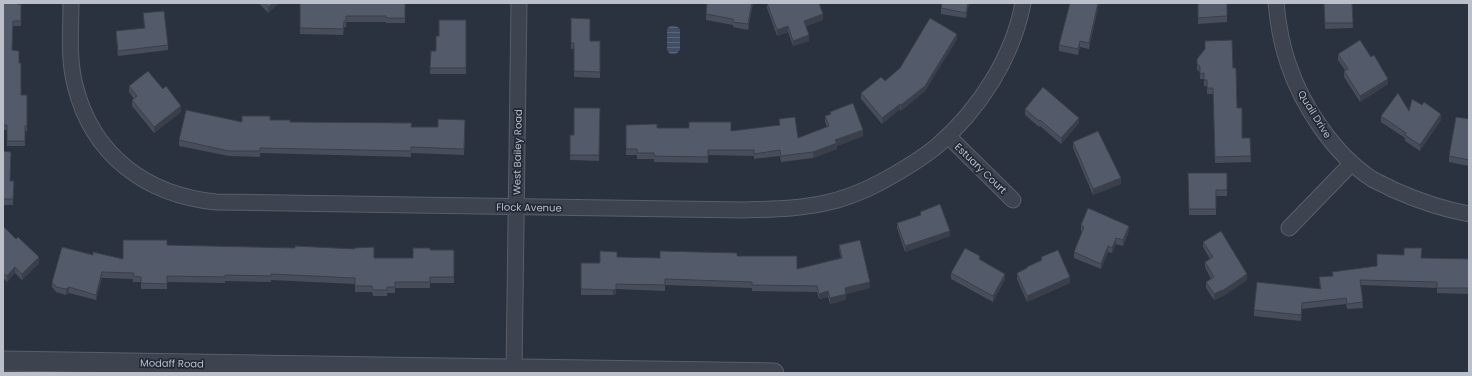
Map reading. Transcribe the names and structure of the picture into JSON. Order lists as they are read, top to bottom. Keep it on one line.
{"streets":{"street":["Quail Drive","West Bailey Road","Estuary Court","Flock Avenue","Modaff Road"]},"crossings":[["West Bailey Road","Flock Avenue"],["West Bailey Road","Modaff Road"],["Estuary Court","Flock Avenue"]]}
